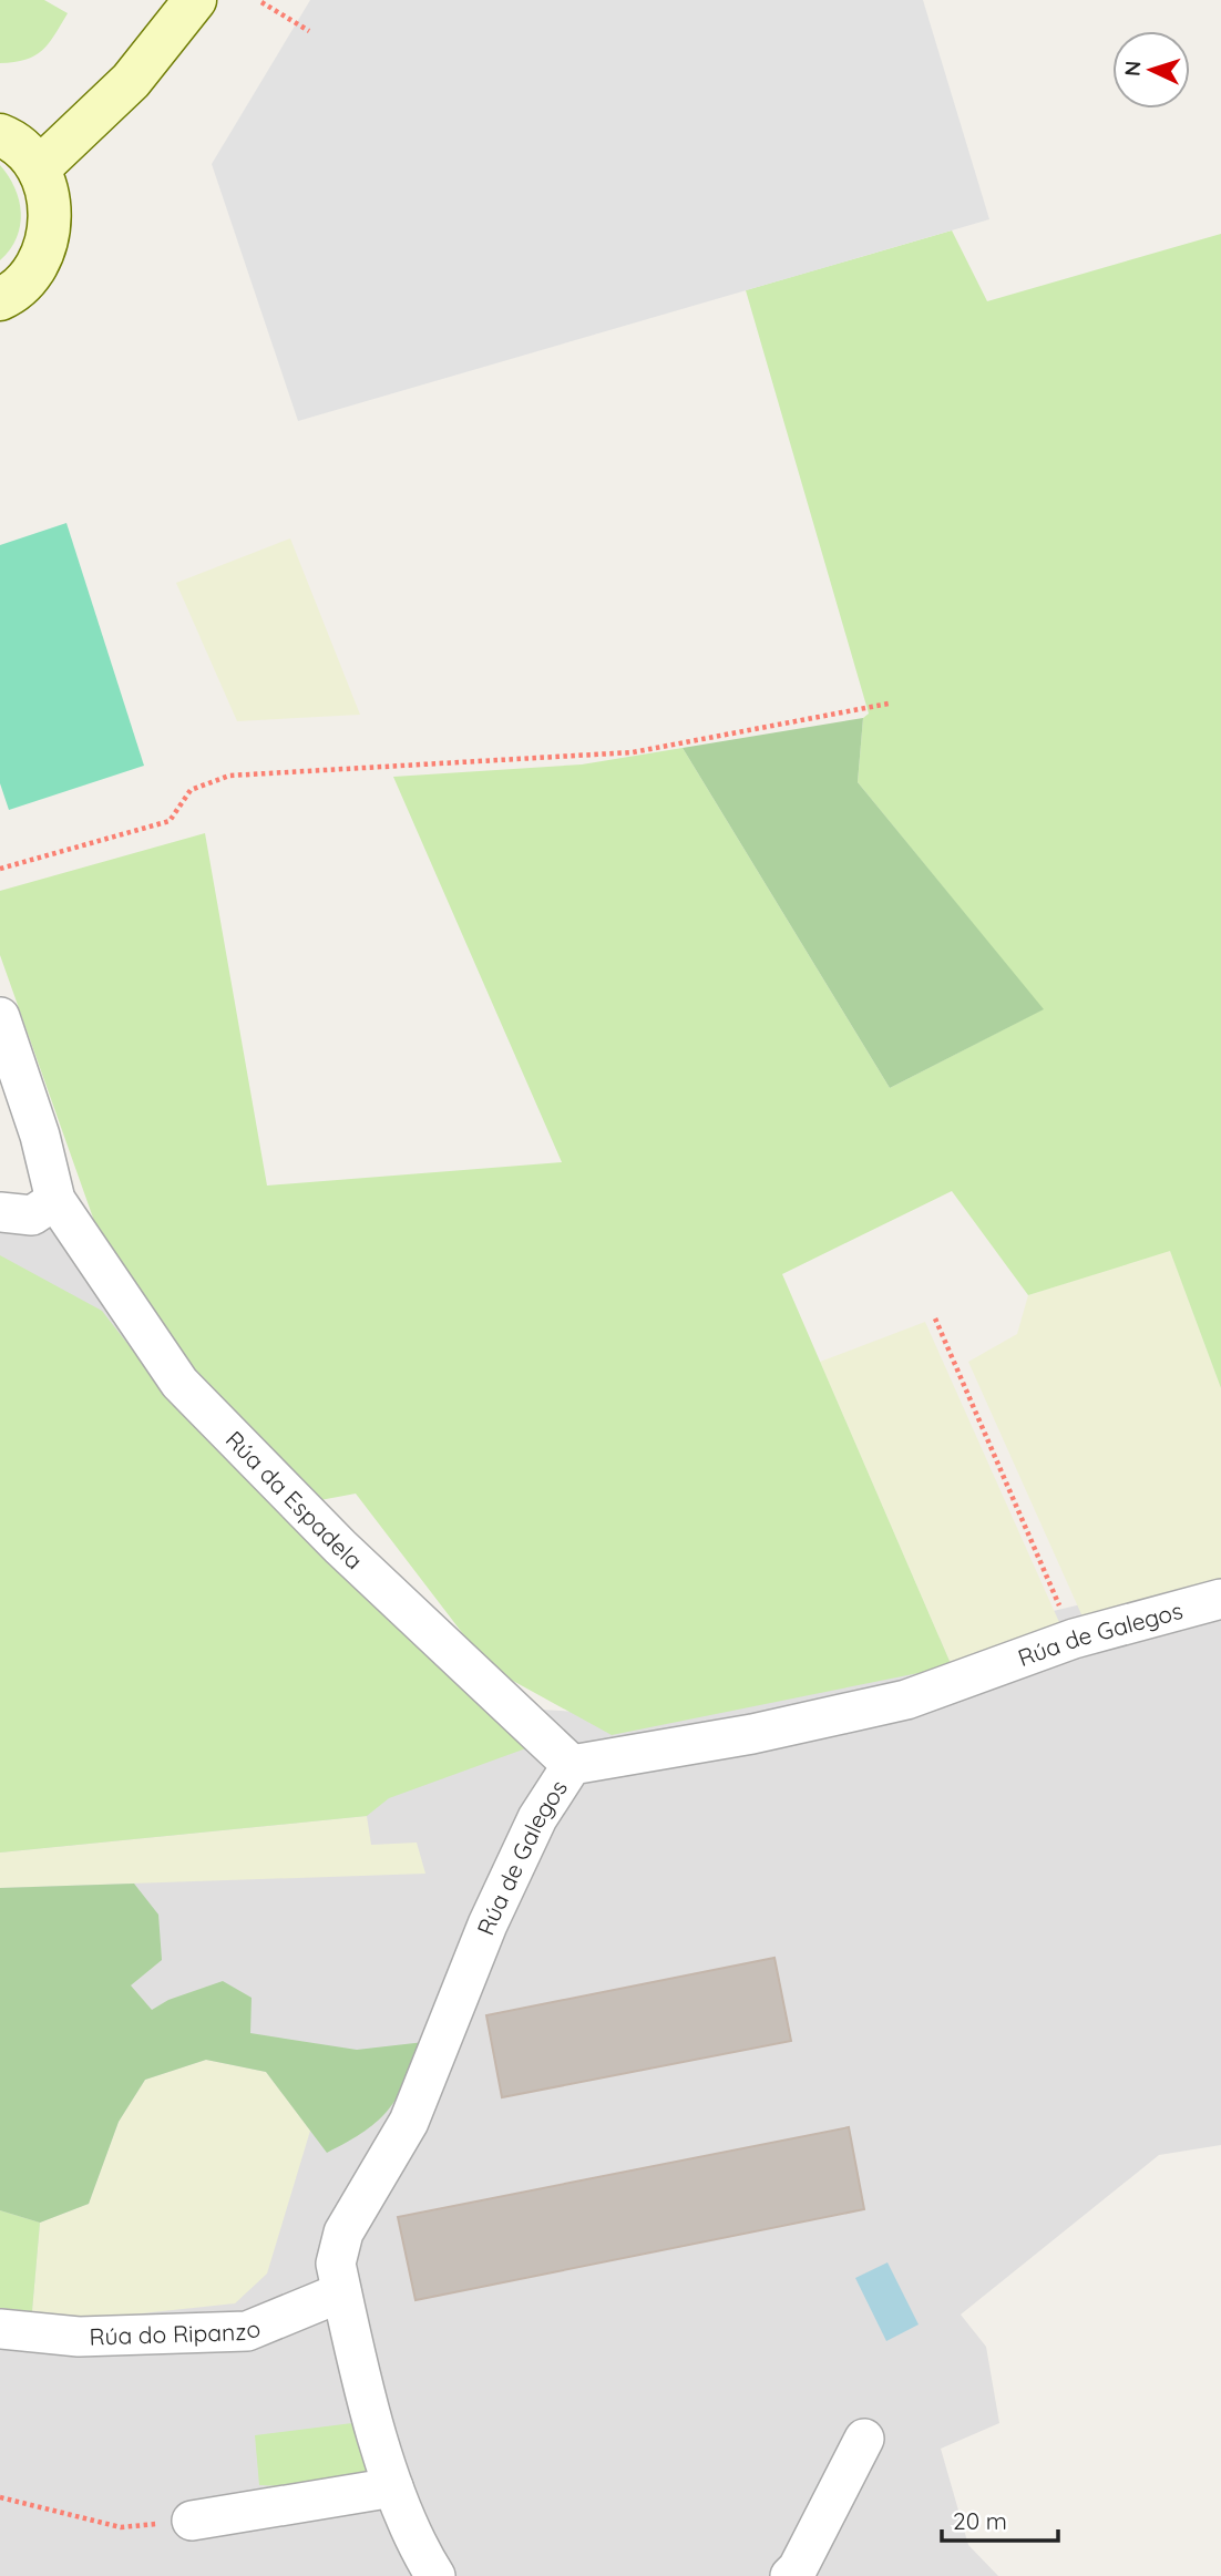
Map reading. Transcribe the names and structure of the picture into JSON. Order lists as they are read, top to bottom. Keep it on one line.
{"streets":{"street":["Rúa da Espadela","Rúa de Galegos","Rúa do Ripanzo"]},"crossings":[["Rúa da Espadela","Rúa de Galegos"],["Rúa de Galegos","Rúa do Ripanzo"]],"scale_bar":"20 m","north":"left"}
